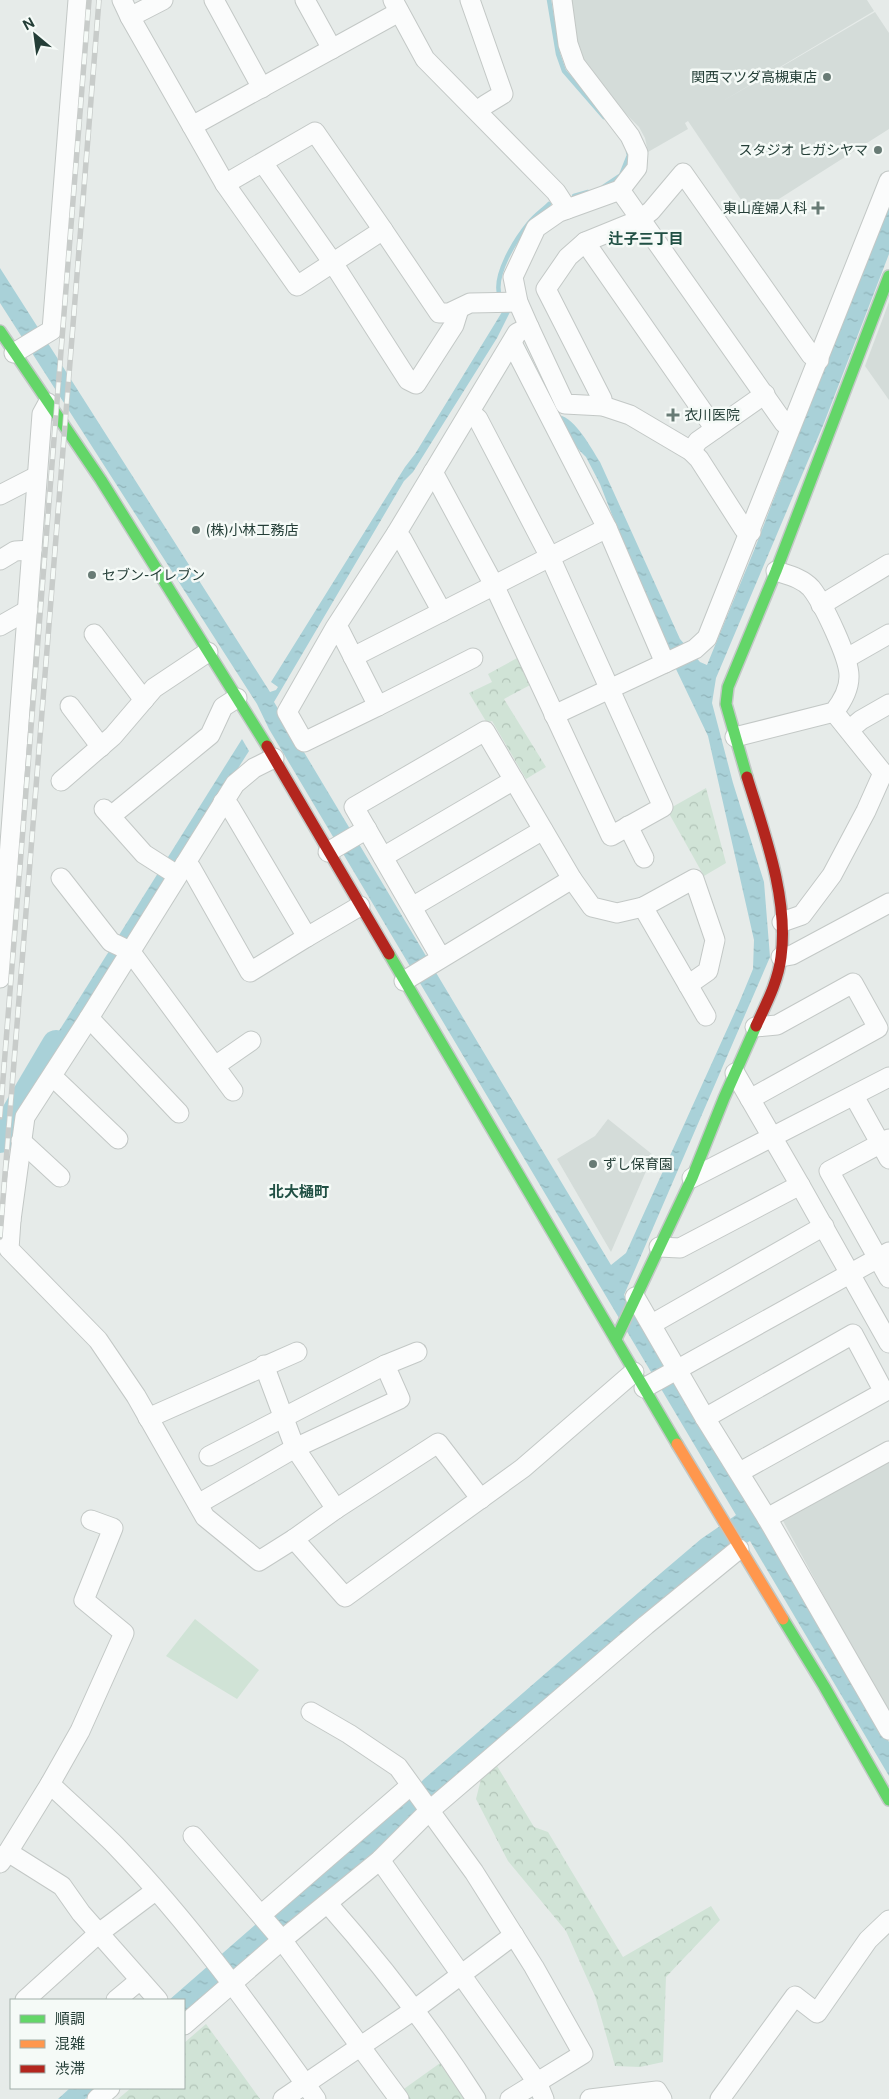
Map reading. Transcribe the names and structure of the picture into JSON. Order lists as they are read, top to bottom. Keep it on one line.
{"districts":["辻子三丁目","北大樋町"],"places":{"other":["関西マツダ高槻東店","スタジオ ヒガシヤマ","(株)小林工務店","セブン-イレブン","ずし保育園"],"health":["東山産婦人科","衣川医院"]},"legend":["順調","混雑","渋滞"],"north":"top left"}
